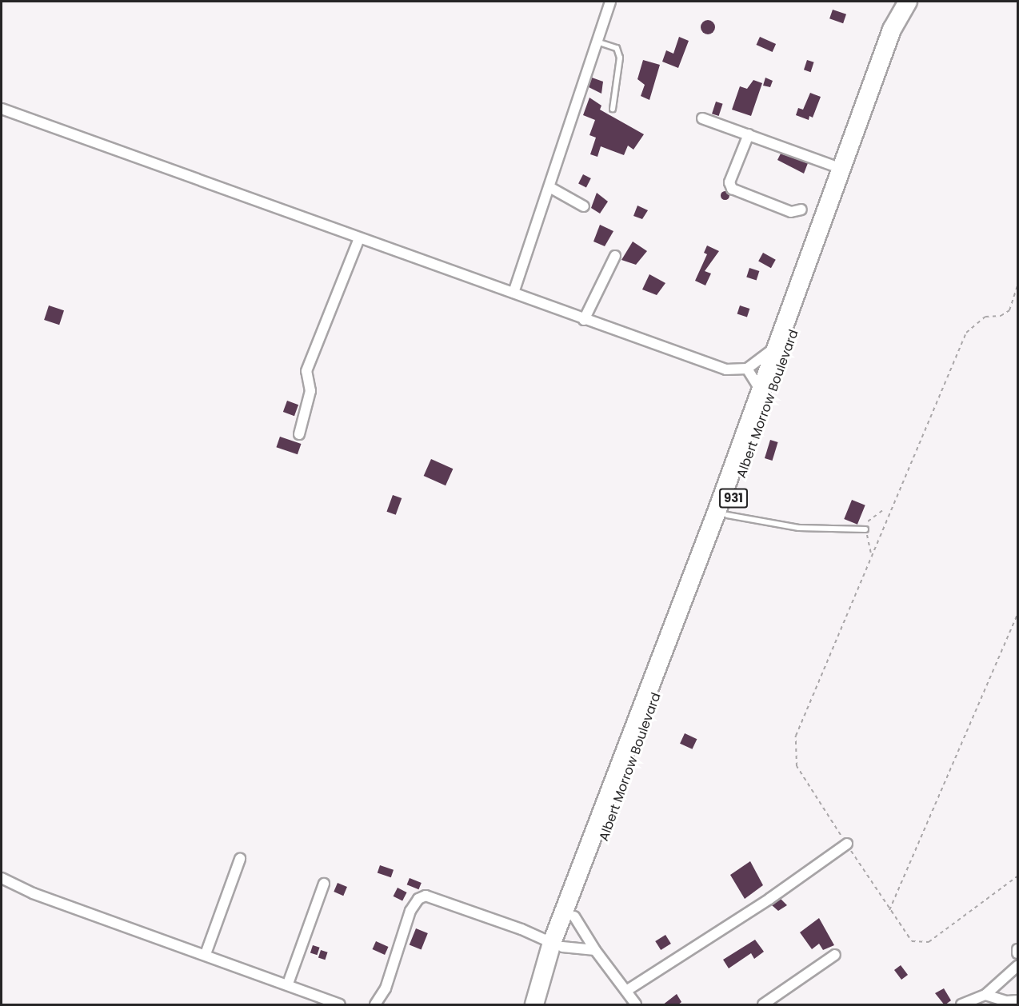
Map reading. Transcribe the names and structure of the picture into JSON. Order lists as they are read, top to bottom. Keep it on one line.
{"streets":{"highway":["Albert Morrow Boulevard","931"]}}
